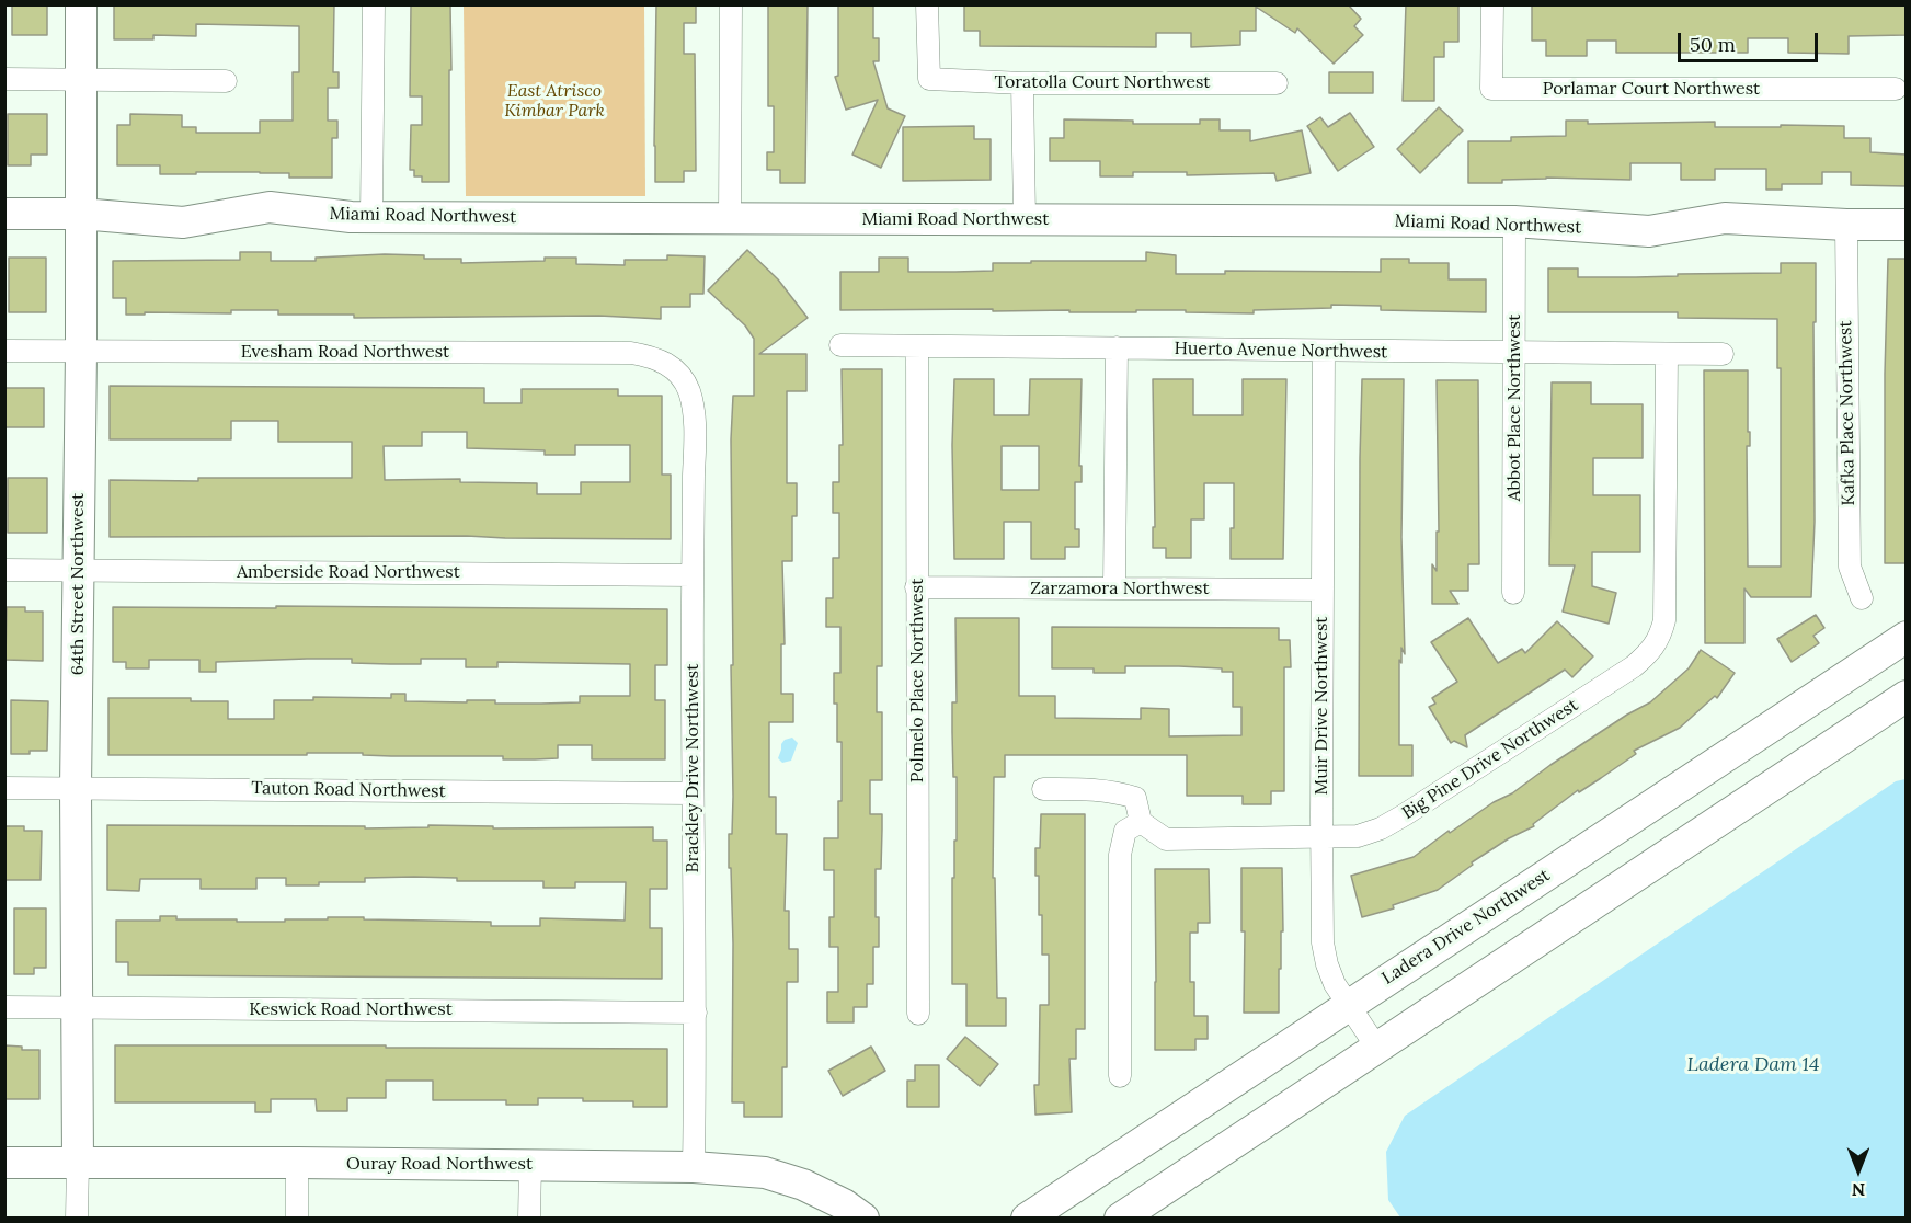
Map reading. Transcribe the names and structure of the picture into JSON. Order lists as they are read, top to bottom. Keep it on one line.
{"streets":{"street":["Toratolla Court Northwest","Porlamar Court Northwest","Miami Road Northwest","Huerto Avenue Northwest","Evesham Road Northwest","Abbot Place Northwest","Kafka Place Northwest","Amberside Road Northwest","64th Street Northwest","Zarzamora Northwest","Polmelo Place Northwest","Muir Drive Northwest","Big Pine Drive Northwest","Brackley Drive Northwest","Tauton Road Northwest","Ladera Drive Northwest","Keswick Road Northwest","Ouray Road Northwest"]},"crossings":[["Miami Road Northwest","Abbot Place Northwest"],["Miami Road Northwest","Kafka Place Northwest"],["Miami Road Northwest","64th Street Northwest"],["Huerto Avenue Northwest","Abbot Place Northwest"],["Huerto Avenue Northwest","Polmelo Place Northwest"],["Huerto Avenue Northwest","Muir Drive Northwest"],["Huerto Avenue Northwest","Big Pine Drive Northwest"],["Evesham Road Northwest","64th Street Northwest"],["Evesham Road Northwest","Brackley Drive Northwest"],["Amberside Road Northwest","64th Street Northwest"],["Amberside Road Northwest","Brackley Drive Northwest"],["64th Street Northwest","Tauton Road Northwest"],["64th Street Northwest","Keswick Road Northwest"],["64th Street Northwest","Ouray Road Northwest"],["Zarzamora Northwest","Polmelo Place Northwest"],["Zarzamora Northwest","Muir Drive Northwest"],["Muir Drive Northwest","Big Pine Drive Northwest"],["Muir Drive Northwest","Ladera Drive Northwest"],["Brackley Drive Northwest","Tauton Road Northwest"],["Brackley Drive Northwest","Keswick Road Northwest"],["Brackley Drive Northwest","Ouray Road Northwest"]],"water":["Ladera Dam 14"],"parks":["East Atrisco Kimbar Park"],"scale_bar":"50 m","north":"bottom"}
